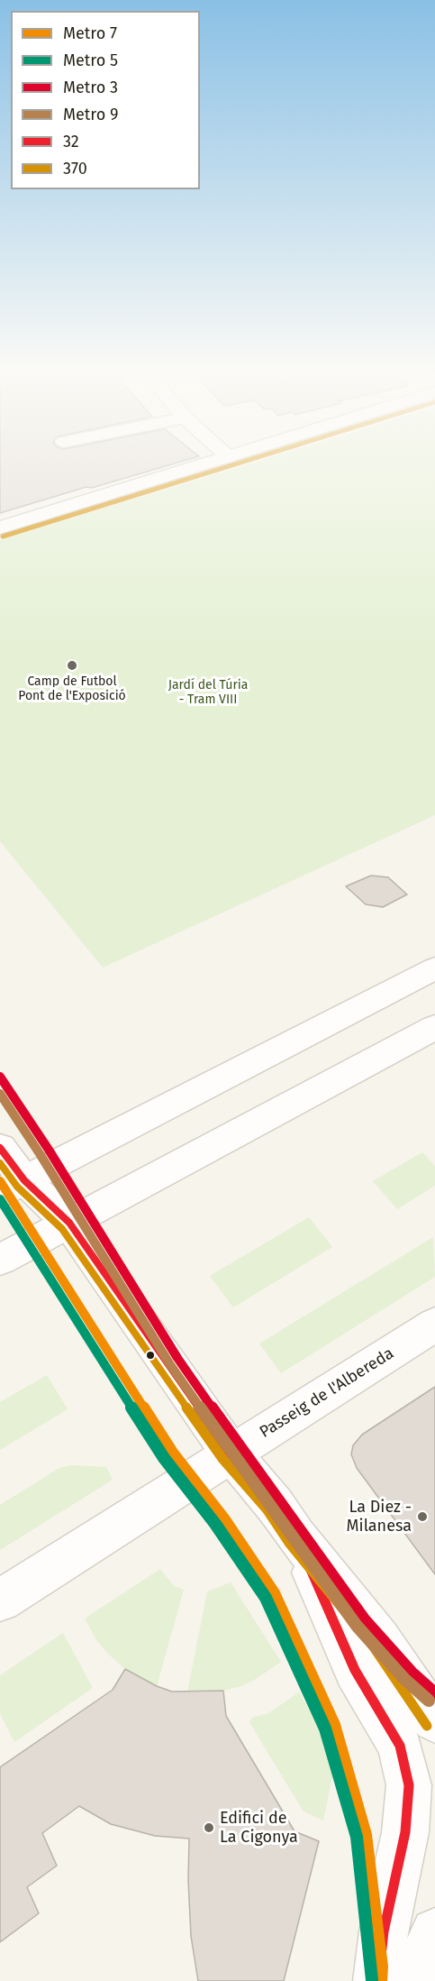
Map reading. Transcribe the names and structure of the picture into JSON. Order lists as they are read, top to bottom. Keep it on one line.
{"streets":{"street":["Passeig de l'Albereda"]},"parks":["Jardí del Túria - Tram VIII"],"places":["Camp de Futbol Pont de l'Exposició","La Diez - Milanesa","Edifici de La Cigonya"],"lines":["transit line 370","metro line 3","metro line 9","transit line 32","metro line 7","metro line 5"],"legend":["Metro 7","Metro 5","Metro 3","Metro 9","32","370"]}
